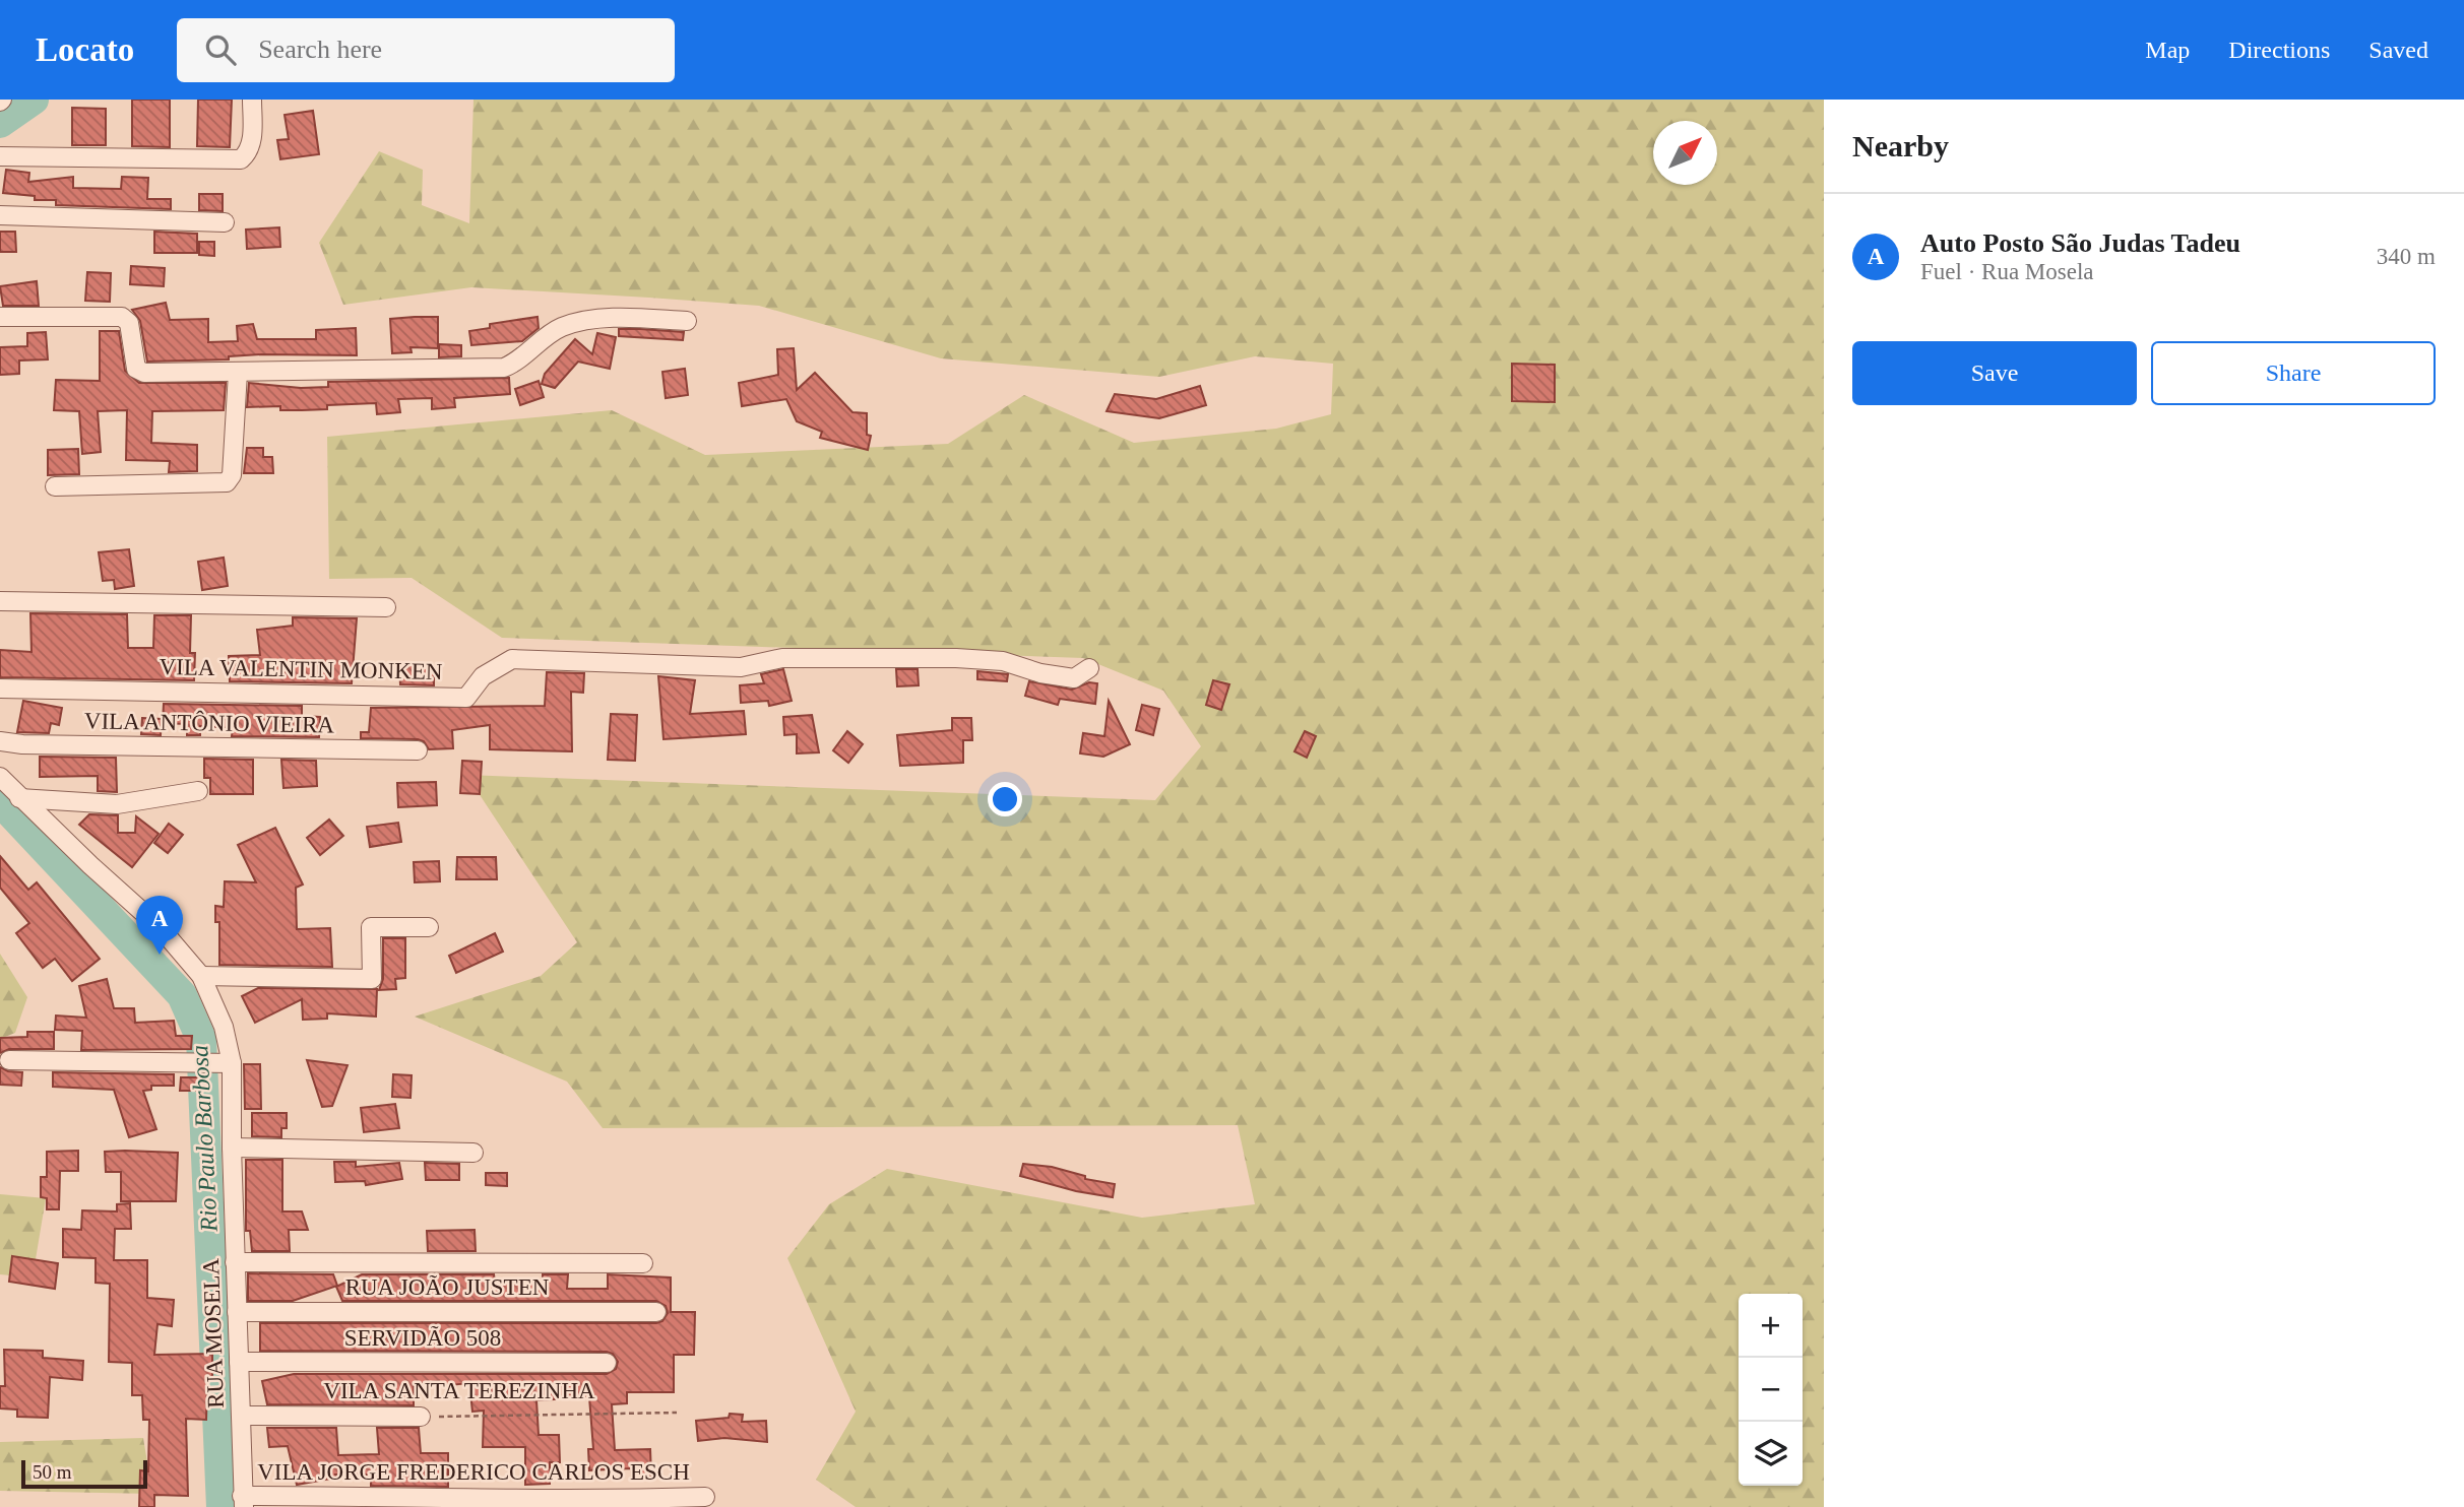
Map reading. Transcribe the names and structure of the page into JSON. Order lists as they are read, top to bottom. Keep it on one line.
{"streets":{"street":["VILA VALENTIN MONKEN","VILA ANTÔNIO VIEIRA","RUA JOÃO JUSTEN","RUA MOSELA","SERVIDÃO 508","VILA SANTA TEREZINHA","VILA JORGE FREDERICO CARLOS ESCH"]},"crossings":[["RUA JOÃO JUSTEN","RUA MOSELA"],["RUA MOSELA","SERVIDÃO 508"],["RUA MOSELA","VILA SANTA TEREZINHA"],["RUA MOSELA","VILA JORGE FREDERICO CARLOS ESCH"]],"water":["Rio Paulo Barbosa"],"scale_bar":"50 m","north":"top right","page":{"header":"Locato","search":"Search here","nav":["Map","Directions","Saved"],"heading":"Nearby","list":[{"mark":"A","name":"Auto Posto São Judas Tadeu","note":"Fuel · Rua Mosela","value":"340 m"}],"buttons":["Save","Share"],"pins":"A","map_buttons":["+","−"],"scale":"50 m"}}
